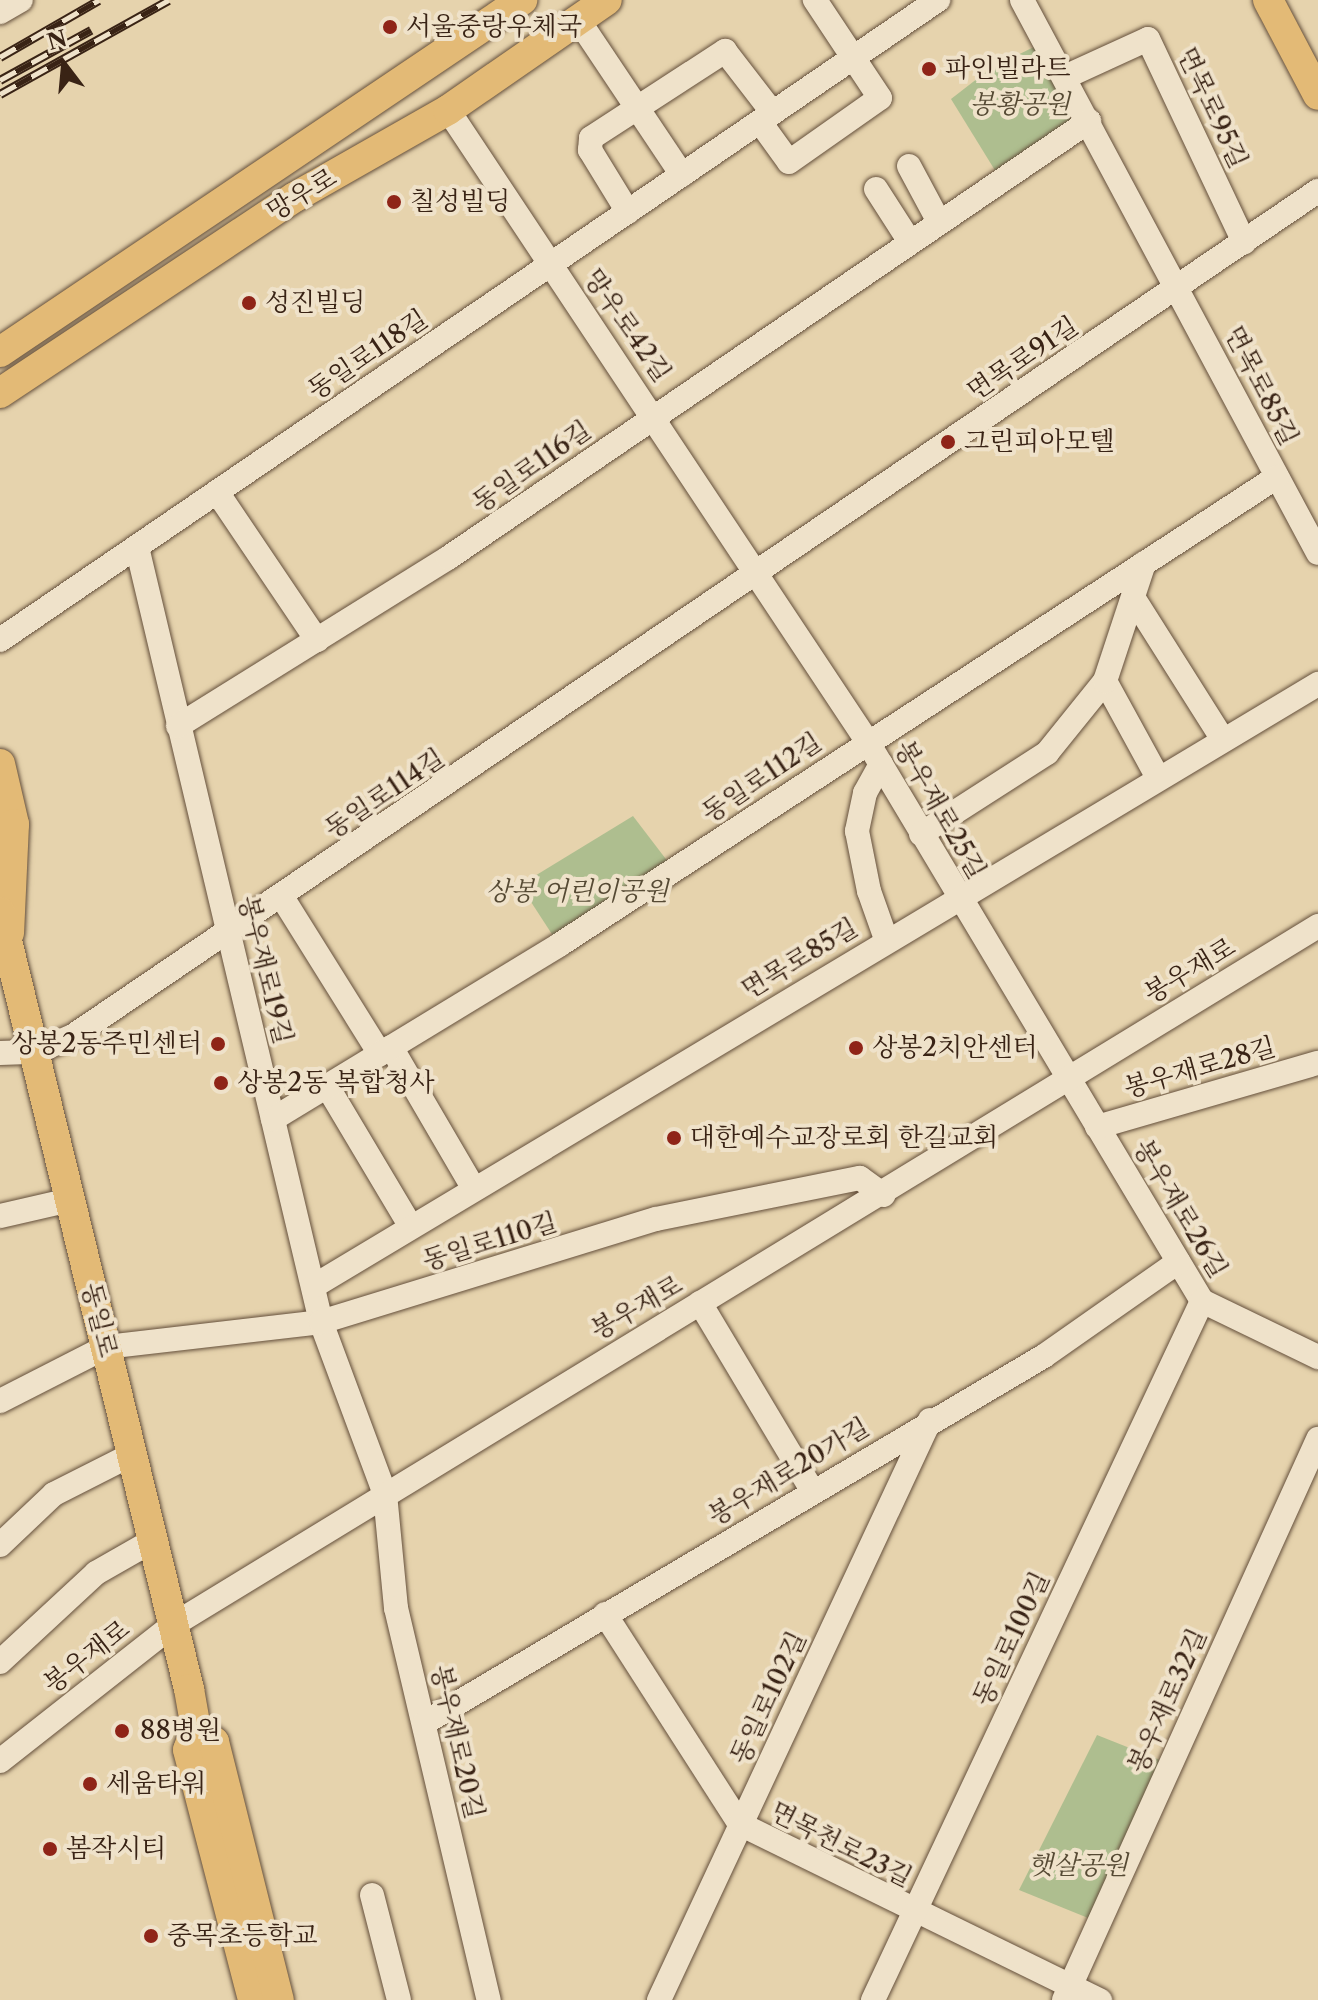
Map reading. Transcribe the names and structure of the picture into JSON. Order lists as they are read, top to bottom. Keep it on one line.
{"streets":{"main road":["망우로","동일로"],"street":["면목로95길","망우로42길","동일로118길","면목로91길","면목로85길","동일로116길","동일로112길","동일로114길","봉우재로25길","봉우재로19길","봉우재로","봉우재로28길","봉우재로26길","동일로110길","봉우재로20가길","동일로100길","동일로102길","봉우재로32길","봉우재로20길","면목천로23길"]},"crossings":[["면목로95길","면목로91길"],["망우로","망우로42길"],["망우로42길","동일로118길"],["망우로42길","면목로91길"],["망우로42길","동일로116길"],["망우로42길","동일로114길"],["망우로42길","봉우재로25길"],["동일로118길","봉우재로19길"],["면목로91길","면목로85길"],["면목로91길","동일로114길"],["면목로91길","봉우재로25길"],["면목로85길","동일로112길"],["면목로85길","봉우재로25길"],["면목로85길","봉우재로19길"],["동일로116길","봉우재로19길"],["동일로112길","봉우재로25길"],["동일로112길","봉우재로19길"],["동일로114길","봉우재로25길"],["동일로114길","봉우재로19길"],["동일로114길","동일로"],["봉우재로25길","봉우재로"],["봉우재로25길","봉우재로26길"],["봉우재로19길","봉우재로"],["봉우재로19길","동일로110길"],["봉우재로19길","봉우재로20길"],["봉우재로","봉우재로26길"],["봉우재로","동일로110길"],["봉우재로","동일로"],["봉우재로","봉우재로20길"],["봉우재로28길","봉우재로26길"],["봉우재로26길","봉우재로20가길"],["봉우재로26길","동일로100길"],["동일로110길","동일로"],["봉우재로20가길","동일로102길"],["봉우재로20가길","봉우재로20길"],["봉우재로20가길","면목천로23길"],["동일로100길","면목천로23길"],["동일로102길","면목천로23길"],["봉우재로32길","면목천로23길"]],"parks":["봉황공원","상봉 어린이공원","햇살공원"],"places":["서울중랑우체국","파인빌라트","칠성빌딩","성진빌딩","그린피아모텔","상봉2동주민센터","상봉2치안센터","상봉2동 복합청사","대한예수교장로회 한길교회","88병원","세움타워","봄작시티","중목초등학교"],"north":"top"}
